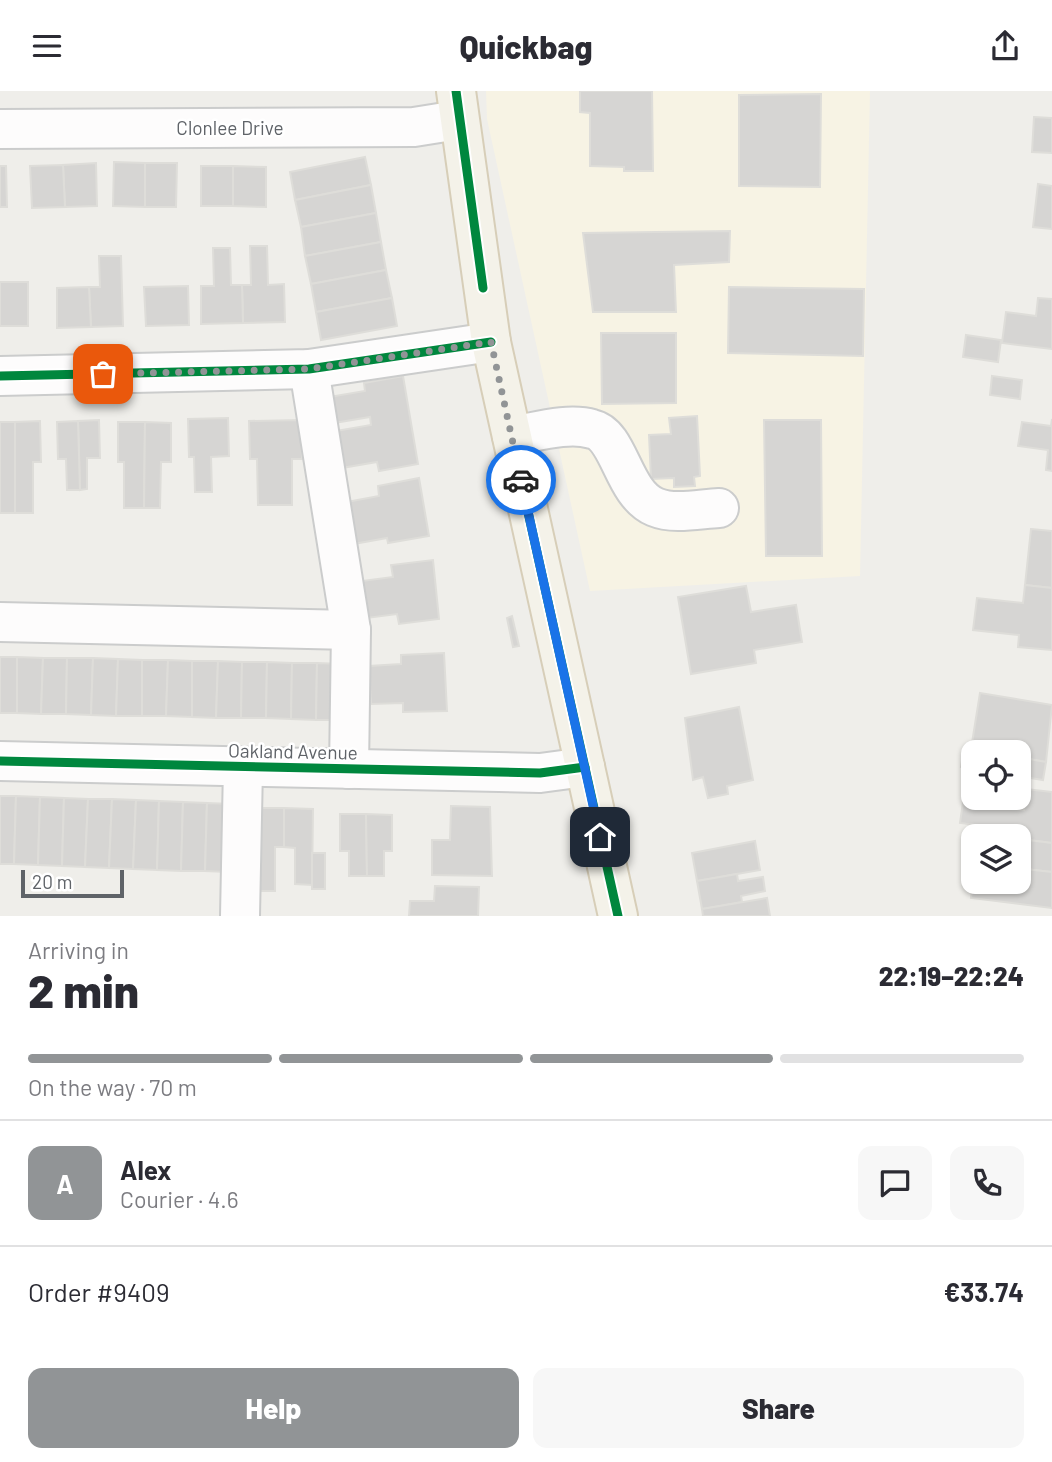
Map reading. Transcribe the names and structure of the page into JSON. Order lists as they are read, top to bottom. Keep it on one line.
{"streets":{"street":["Clonlee Drive","Oakland Avenue"]},"scale_bar":"20 m","page":{"header":"Quickbag","scale":"20 m","heading":["2 min","Arriving in","22:19–22:24"],"panel":["Alex","Courier · 4.6","Order #9409","€33.74"],"bar":"On the way · 70 m","round":"A","buttons":["Help","Share"]}}
